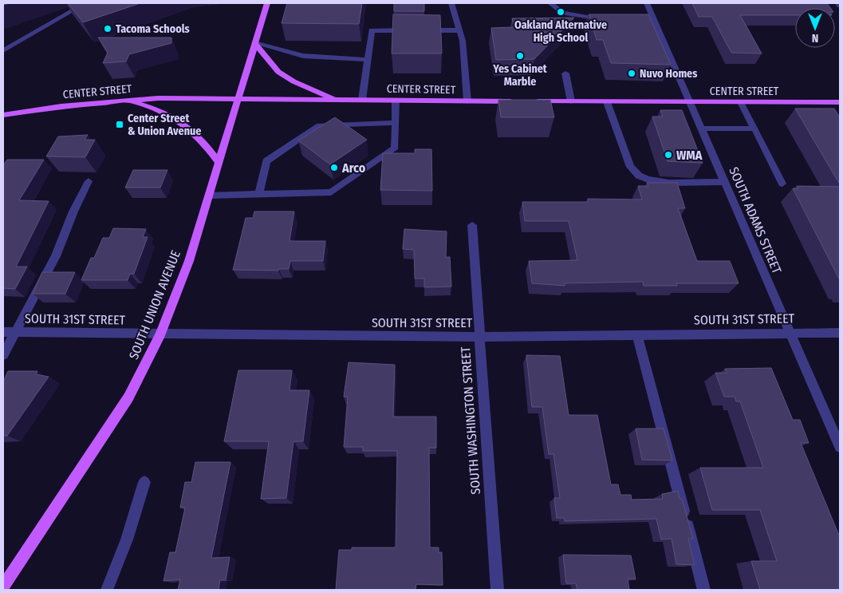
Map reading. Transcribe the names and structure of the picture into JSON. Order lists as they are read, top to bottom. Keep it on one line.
{"streets":{"main road":["CENTER STREET","SOUTH UNION AVENUE"],"street":["SOUTH ADAMS STREET","SOUTH 31ST STREET","SOUTH WASHINGTON STREET"]},"crossings":[["CENTER STREET","SOUTH ADAMS STREET"],["CENTER STREET","SOUTH UNION AVENUE"],["SOUTH ADAMS STREET","SOUTH 31ST STREET"],["SOUTH UNION AVENUE","SOUTH 31ST STREET"],["SOUTH 31ST STREET","SOUTH WASHINGTON STREET"]],"places":{"other":["Oakland Alternative High School","Tacoma Schools","Yes Cabinet Marble","Nuvo Homes","WMA","Arco"],"transit":["Center Street & Union Avenue"]},"north":"bottom"}
